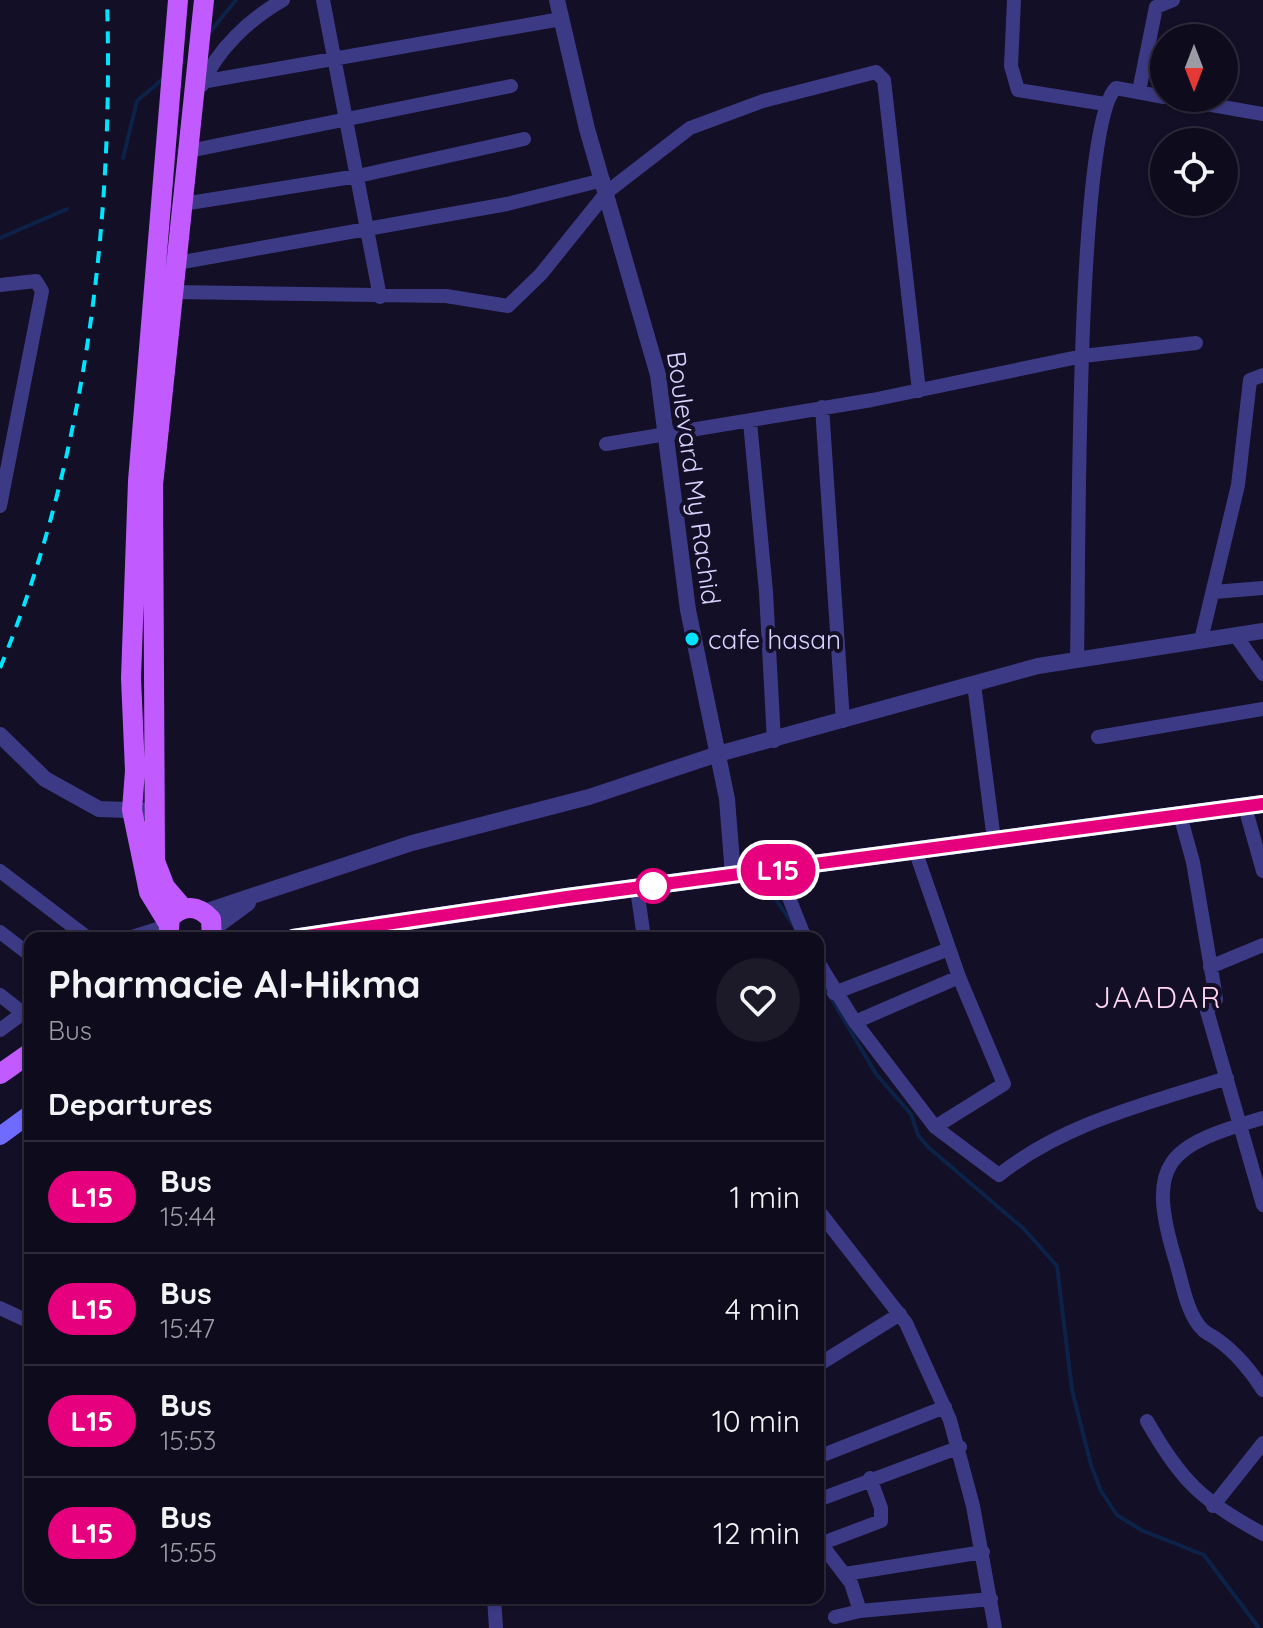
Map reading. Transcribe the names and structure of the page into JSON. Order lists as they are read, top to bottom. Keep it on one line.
{"streets":{"street":["Boulevard My Rachid"]},"districts":["JAADAR"],"places":["cafe hasan"],"lines":["bus line L15"],"north":"bottom","page":{"on_map":"L15","heading":[["Pharmacie Al-Hikma","Bus"],"Departures"],"list":[{"mark":"L15","name":"Bus","note":"15:44","value":"1 min"},{"mark":"L15","name":"Bus","note":"15:47","value":"4 min"},{"mark":"L15","name":"Bus","note":"15:53","value":"10 min"},{"mark":"L15","name":"Bus","note":"15:55","value":"12 min"}]}}
